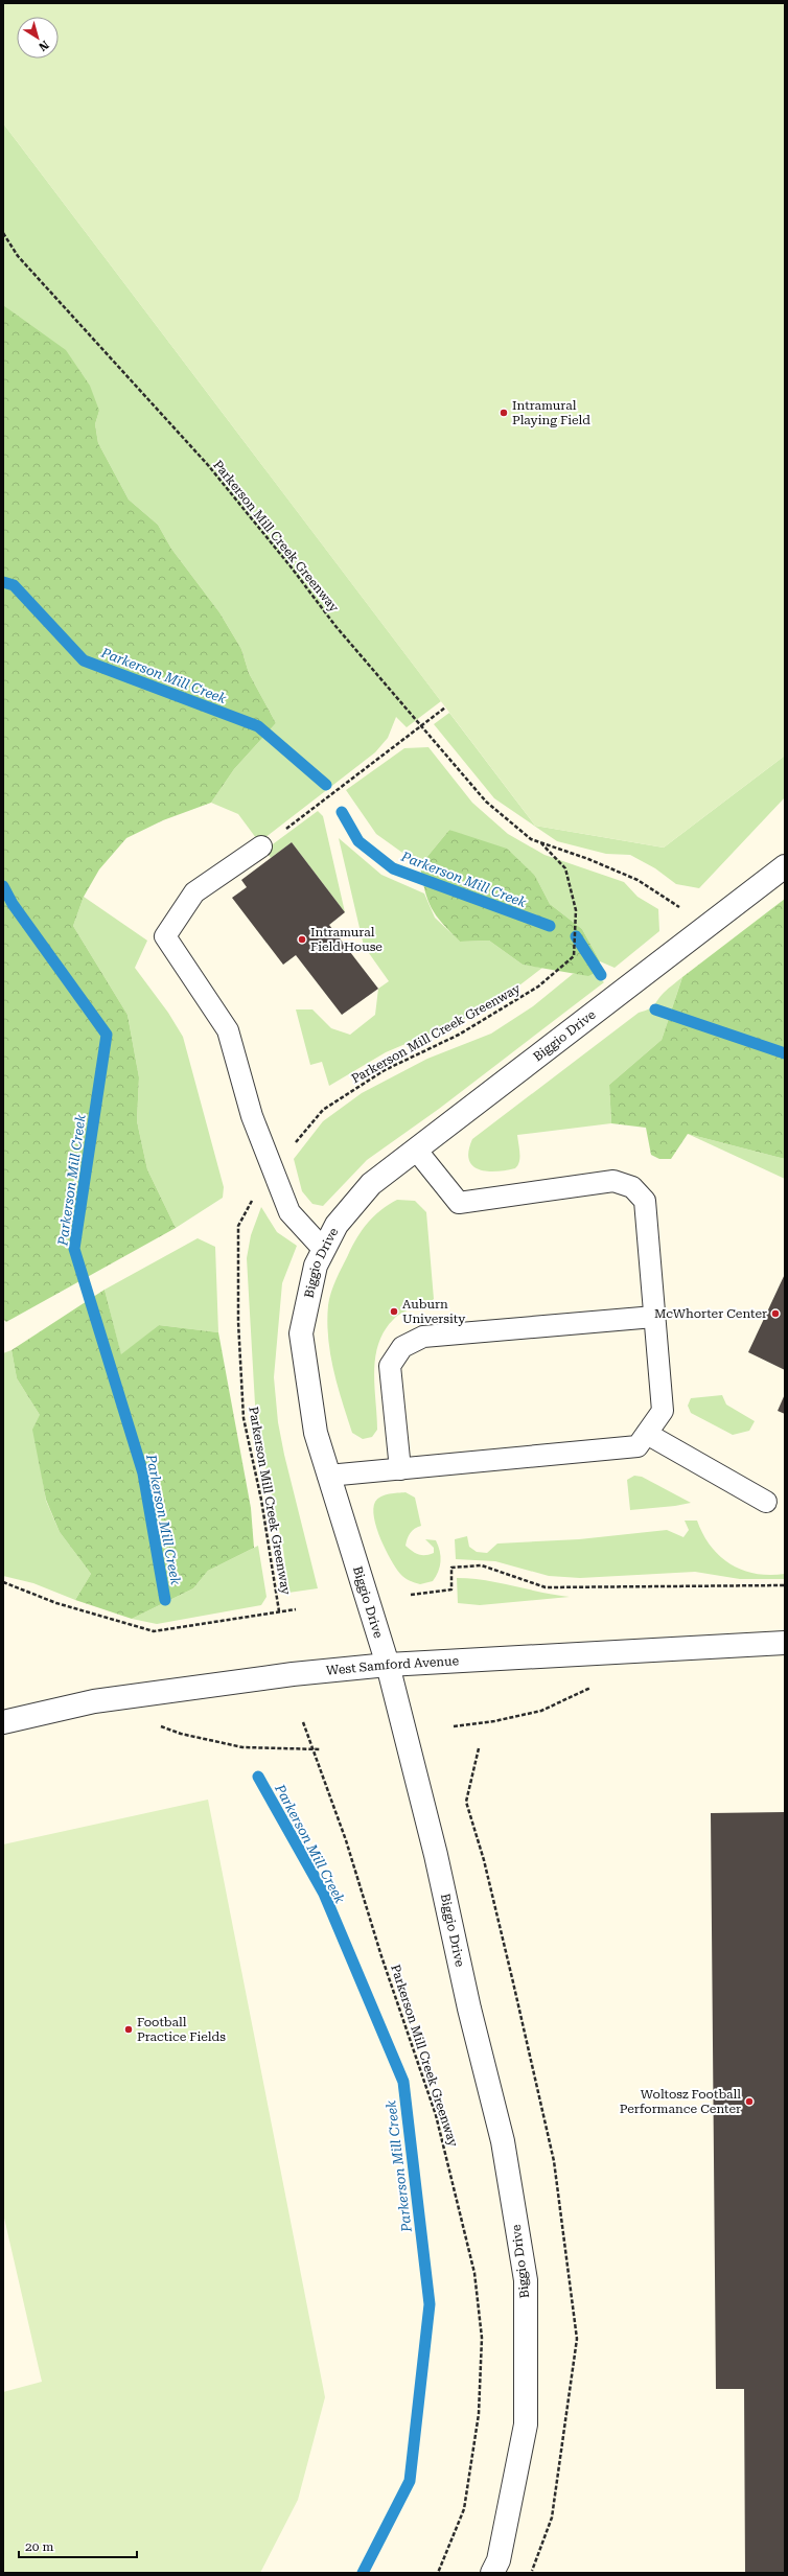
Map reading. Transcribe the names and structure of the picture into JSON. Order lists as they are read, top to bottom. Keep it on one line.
{"streets":{"street":["Biggio Drive","West Samford Avenue"],"path":["Parkerson Mill Creek Greenway"]},"crossings":[["Parkerson Mill Creek Greenway","Biggio Drive"],["Biggio Drive","West Samford Avenue"]],"water":["Parkerson Mill Creek"],"places":["Intramural Playing Field","Intramural Field House","Auburn University","McWhorter Center","Football Practice Fields","Woltosz Football Performance Center"],"scale_bar":"20 m","north":"bottom right"}
